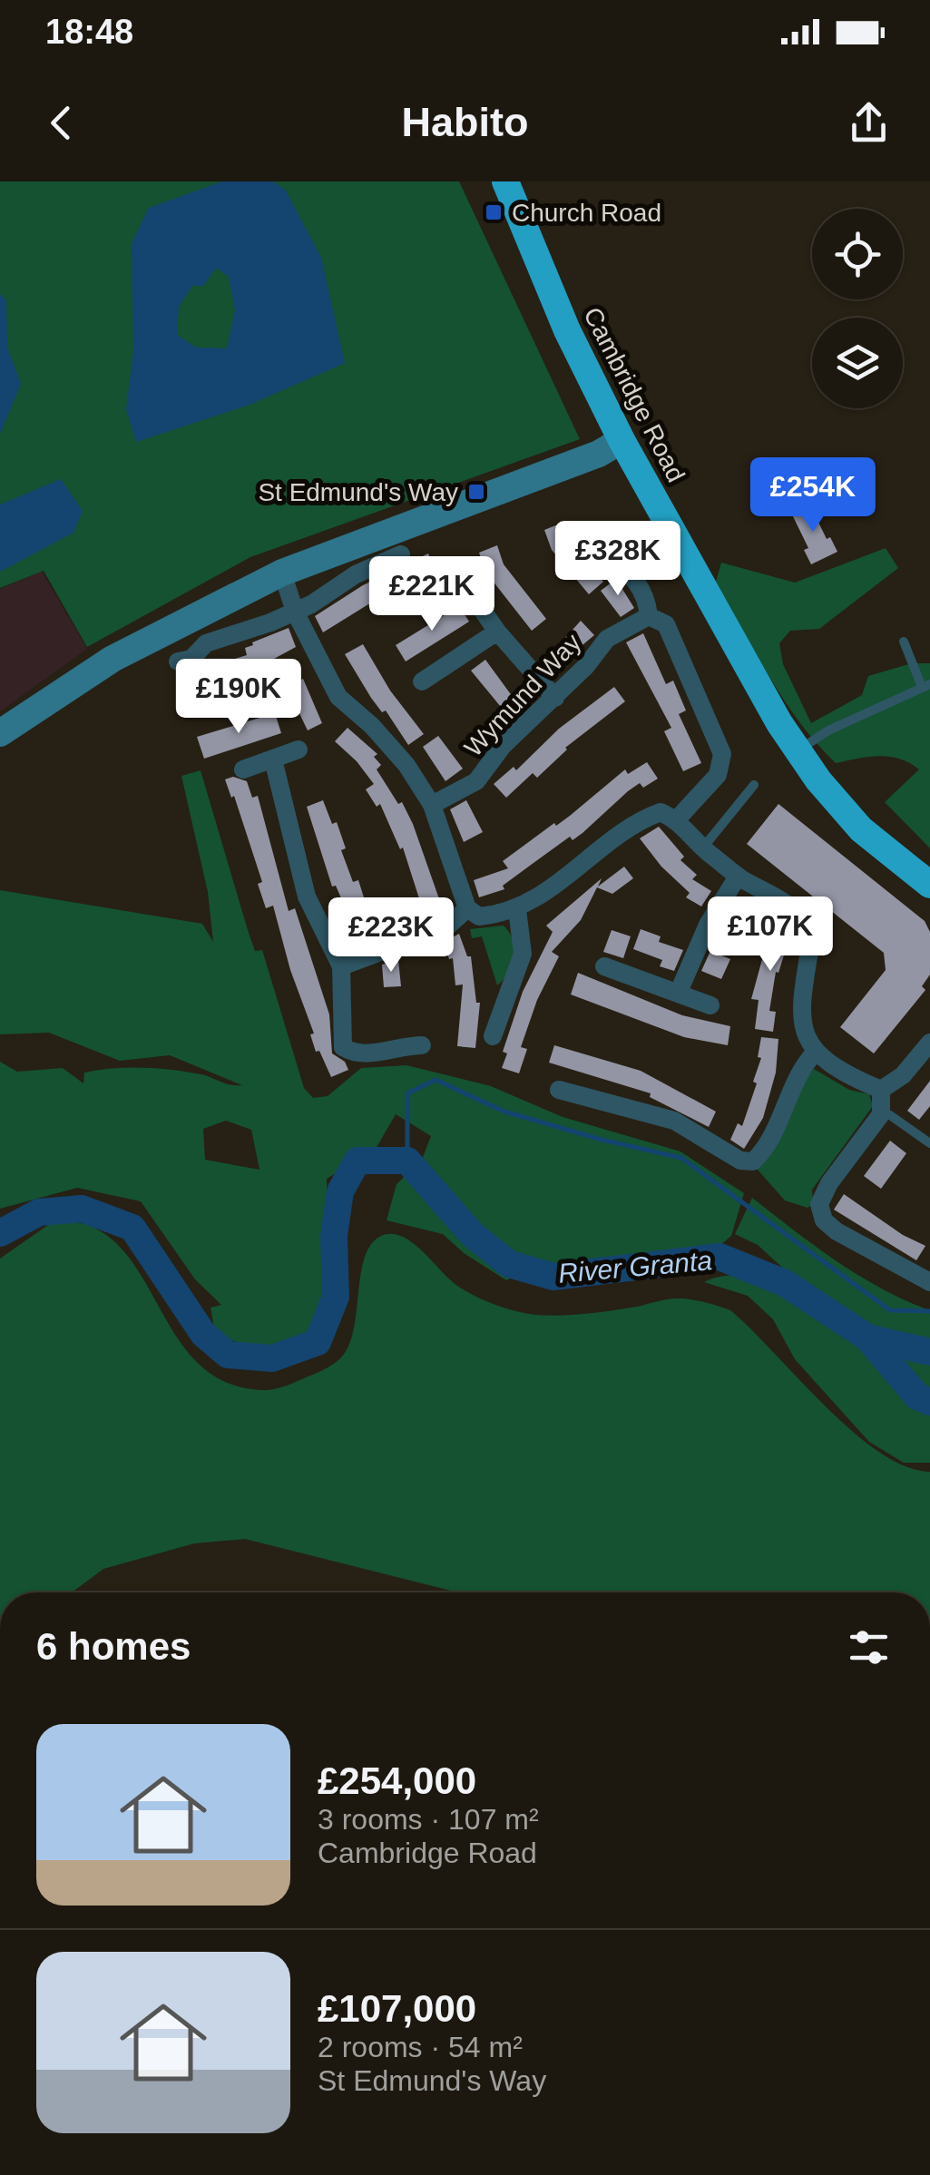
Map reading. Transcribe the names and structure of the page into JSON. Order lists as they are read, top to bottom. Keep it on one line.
{"streets":{"highway":["Cambridge Road"],"street":["Wymund Way"]},"water":["River Granta"],"places":{"transit":["Church Road","St Edmund's Way"]},"page":{"status":"18:48","header":"Habito","price":["£254K","£328K","£221K","£190K","£107K","£223K"],"heading":"6 homes","list":[{"name":"£254,000","note":"3 rooms · 107 m² · Cambridge Road"},{"name":"£107,000","note":"2 rooms · 54 m² · St Edmund's Way"}]}}
